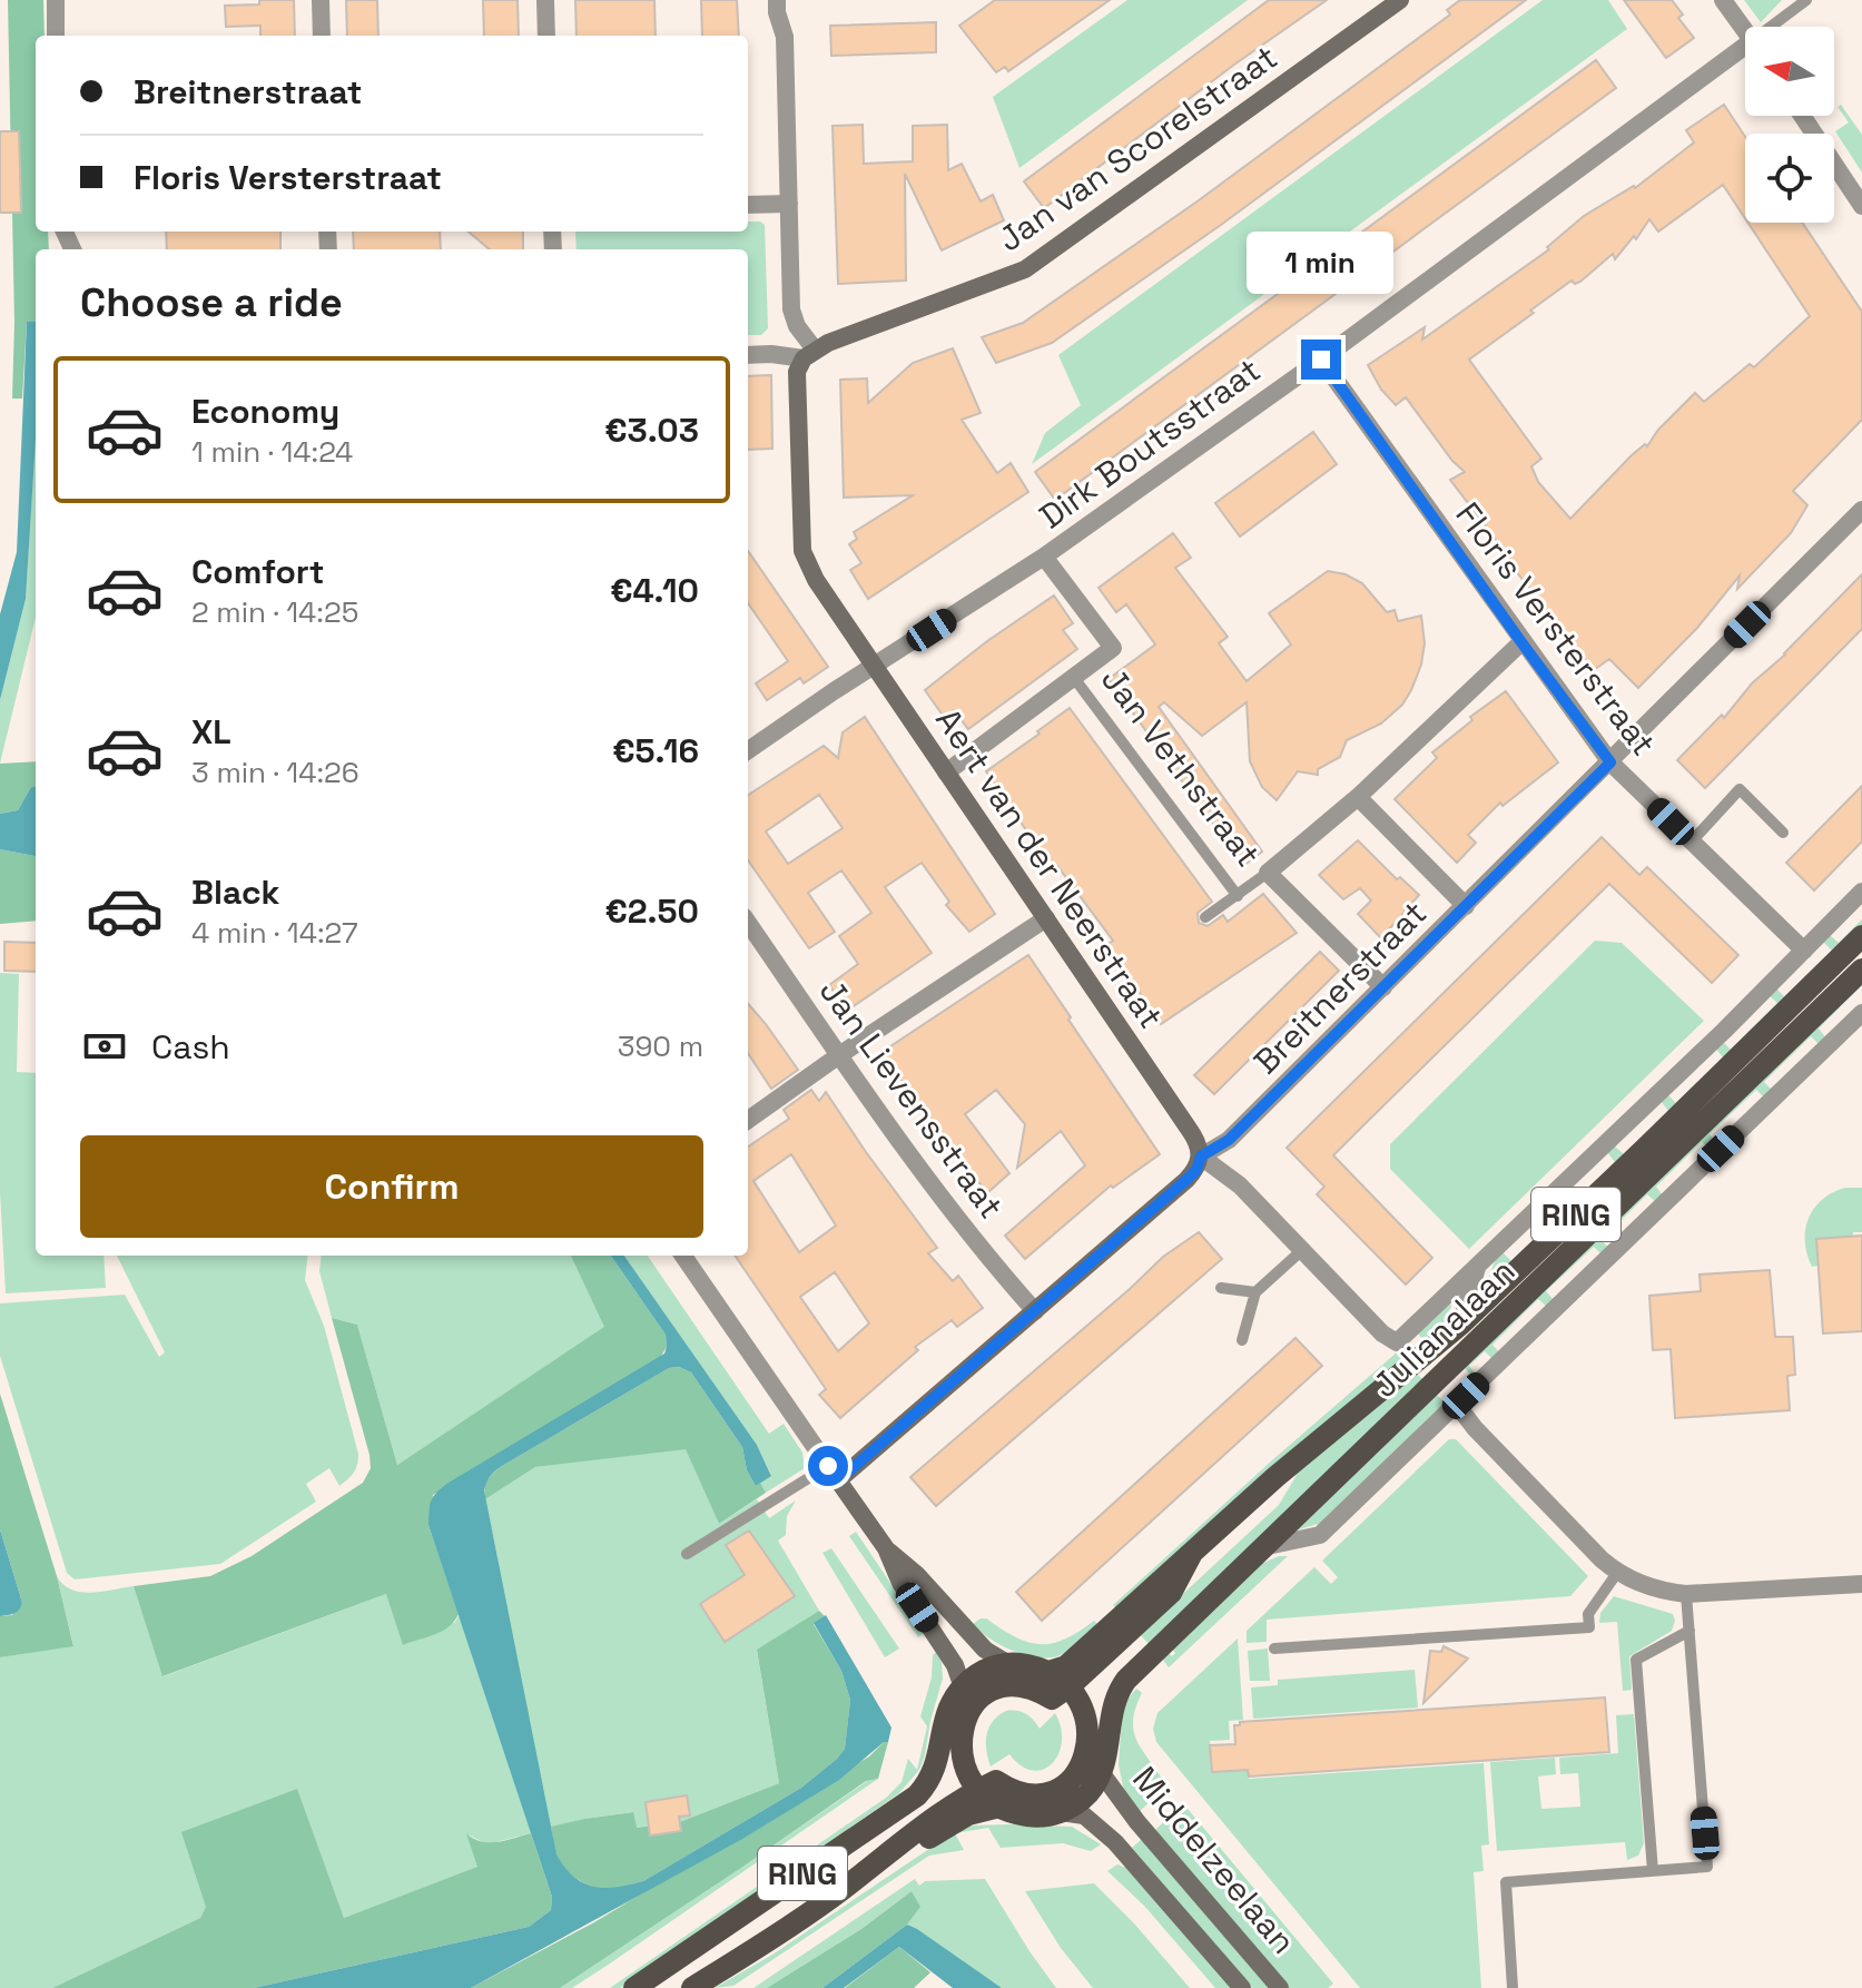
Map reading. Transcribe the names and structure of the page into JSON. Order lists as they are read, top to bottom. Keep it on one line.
{"streets":{"main road":["RING","Julianalaan"],"street":["Jan van Scorelstraat","Dirk Boutsstraat","Floris Versterstraat","Jan Vethstraat","Aert van der Neerstraat","Breitnerstraat","Jan Lievensstraat","Middelzeelaan"]},"crossings":[["Jan van Scorelstraat","Aert van der Neerstraat"],["Dirk Boutsstraat","Floris Versterstraat"],["Dirk Boutsstraat","Jan Vethstraat"],["Dirk Boutsstraat","Aert van der Neerstraat"],["Floris Versterstraat","Breitnerstraat"],["Floris Versterstraat","Julianalaan"],["Jan Vethstraat","Breitnerstraat"],["Aert van der Neerstraat","Breitnerstraat"],["Aert van der Neerstraat","Julianalaan"],["Breitnerstraat","Jan Lievensstraat"],["RING","Julianalaan"],["RING","Middelzeelaan"],["Julianalaan","Middelzeelaan"]],"north":"left","page":{"banner":["Breitnerstraat","Floris Versterstraat"],"bubble":"1 min","heading":"Choose a ride","list":[{"name":"Economy","note":"1 min · 14:24","value":"€3.03"},{"name":"Comfort","note":"2 min · 14:25","value":"€4.10"},{"name":"XL","note":"3 min · 14:26","value":"€5.16"},{"name":"Black","note":"4 min · 14:27","value":"€2.50"}],"pay":["Cash","390 m"],"buttons":"Confirm"}}
